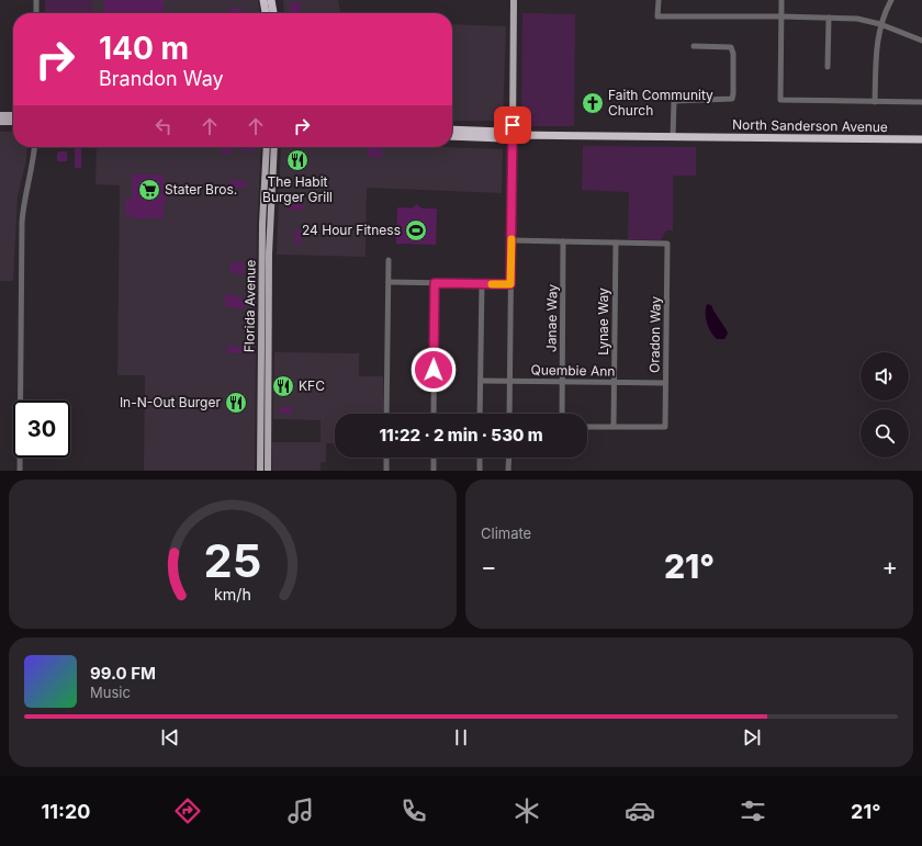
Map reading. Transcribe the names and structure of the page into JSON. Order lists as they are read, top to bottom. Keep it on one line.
{"streets":{"highway":["North Sanderson Avenue"],"main road":["Florida Avenue"],"street":["Janae Way","Lynae Way","Oradon Way","Quembie Ann"]},"crossings":[["Janae Way","Quembie Ann"],["Lynae Way","Oradon Way"],["Lynae Way","Quembie Ann"],["Oradon Way","Quembie Ann"]],"places":{"church":["Faith Community Church"],"restaurant":["The Habit Burger Grill","KFC","In-N-Out Burger"],"supermarket":["Stater Bros."],"sports":["24 Hour Fitness"]},"page":{"turn":["140 m","Brandon Way"],"limit":"30","trip":"11:22 · 2 min · 530 m","tile":"Climate","heat":["−","21°","+"],"song":["99.0 FM","Music"],"tabs":["11:20","21°"],"gauge":["25","km/h"]}}
